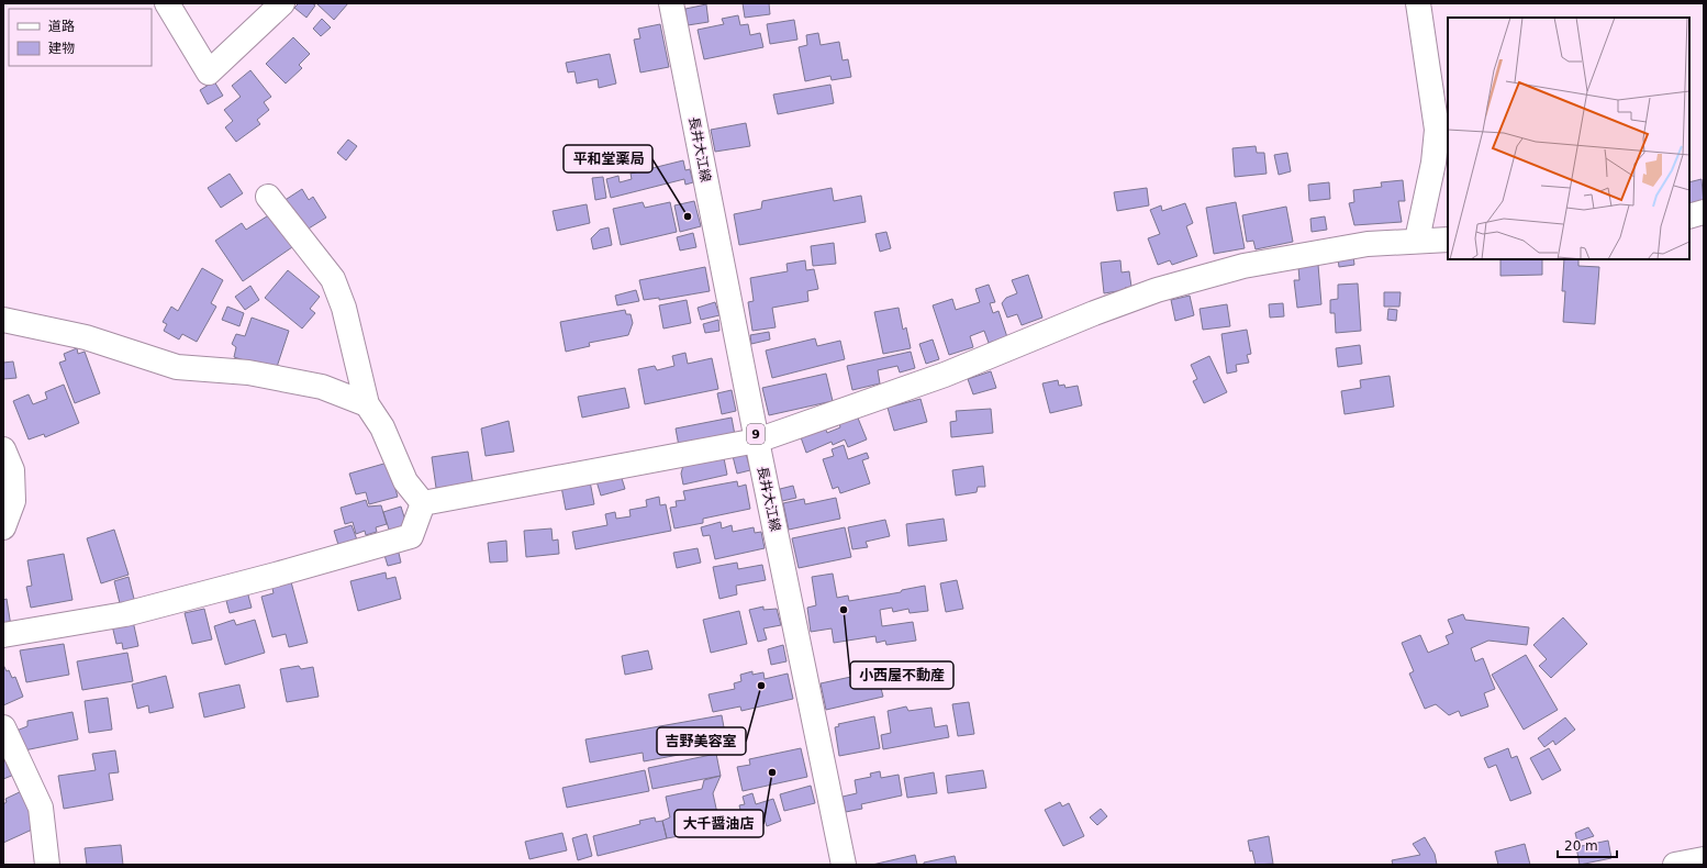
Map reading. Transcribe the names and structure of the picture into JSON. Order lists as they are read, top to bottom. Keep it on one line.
{"streets":{"street":["長井大江線","9"]},"places":["平和堂薬局","小西屋不動産","吉野美容室","大千醤油店"],"legend":["道路","建物"],"scale_bar":"20 m"}
